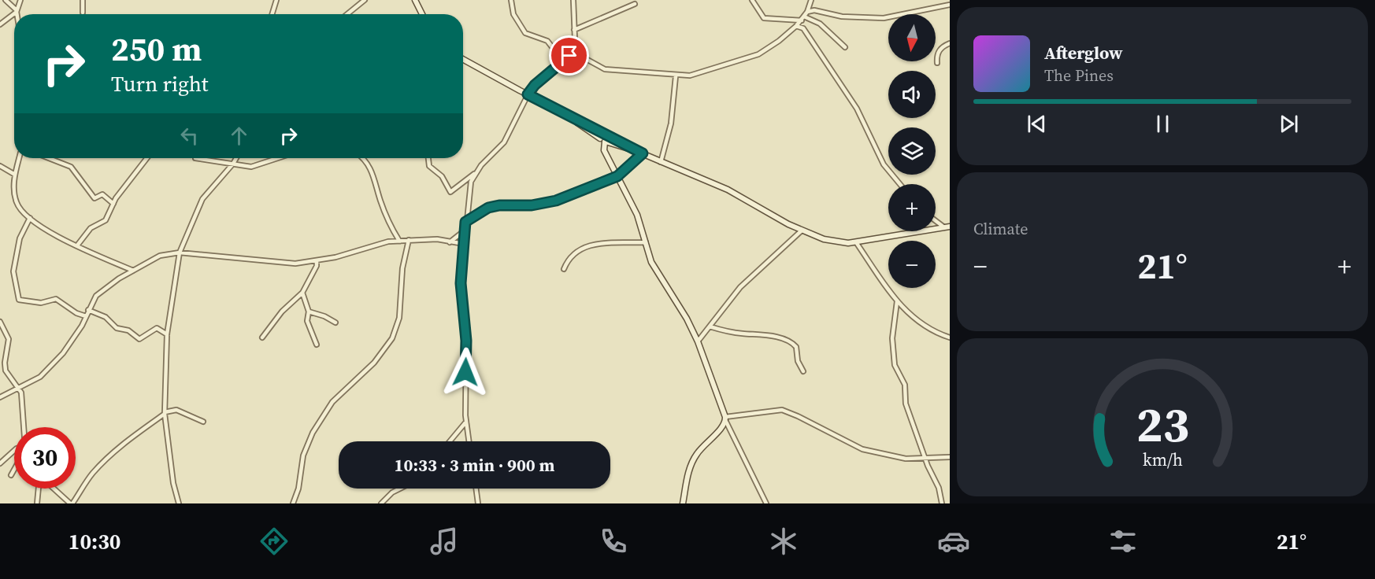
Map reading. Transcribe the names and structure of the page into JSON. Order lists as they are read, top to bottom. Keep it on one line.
{"north":"bottom","page":{"map_buttons":["+","−"],"turn":["250 m","Turn right"],"song":["Afterglow","The Pines"],"tile":"Climate","heat":["−","21°","+"],"limit":"30","trip":"10:33 · 3 min · 900 m","tabs":["10:30","21°"],"gauge":["23","km/h"]}}
